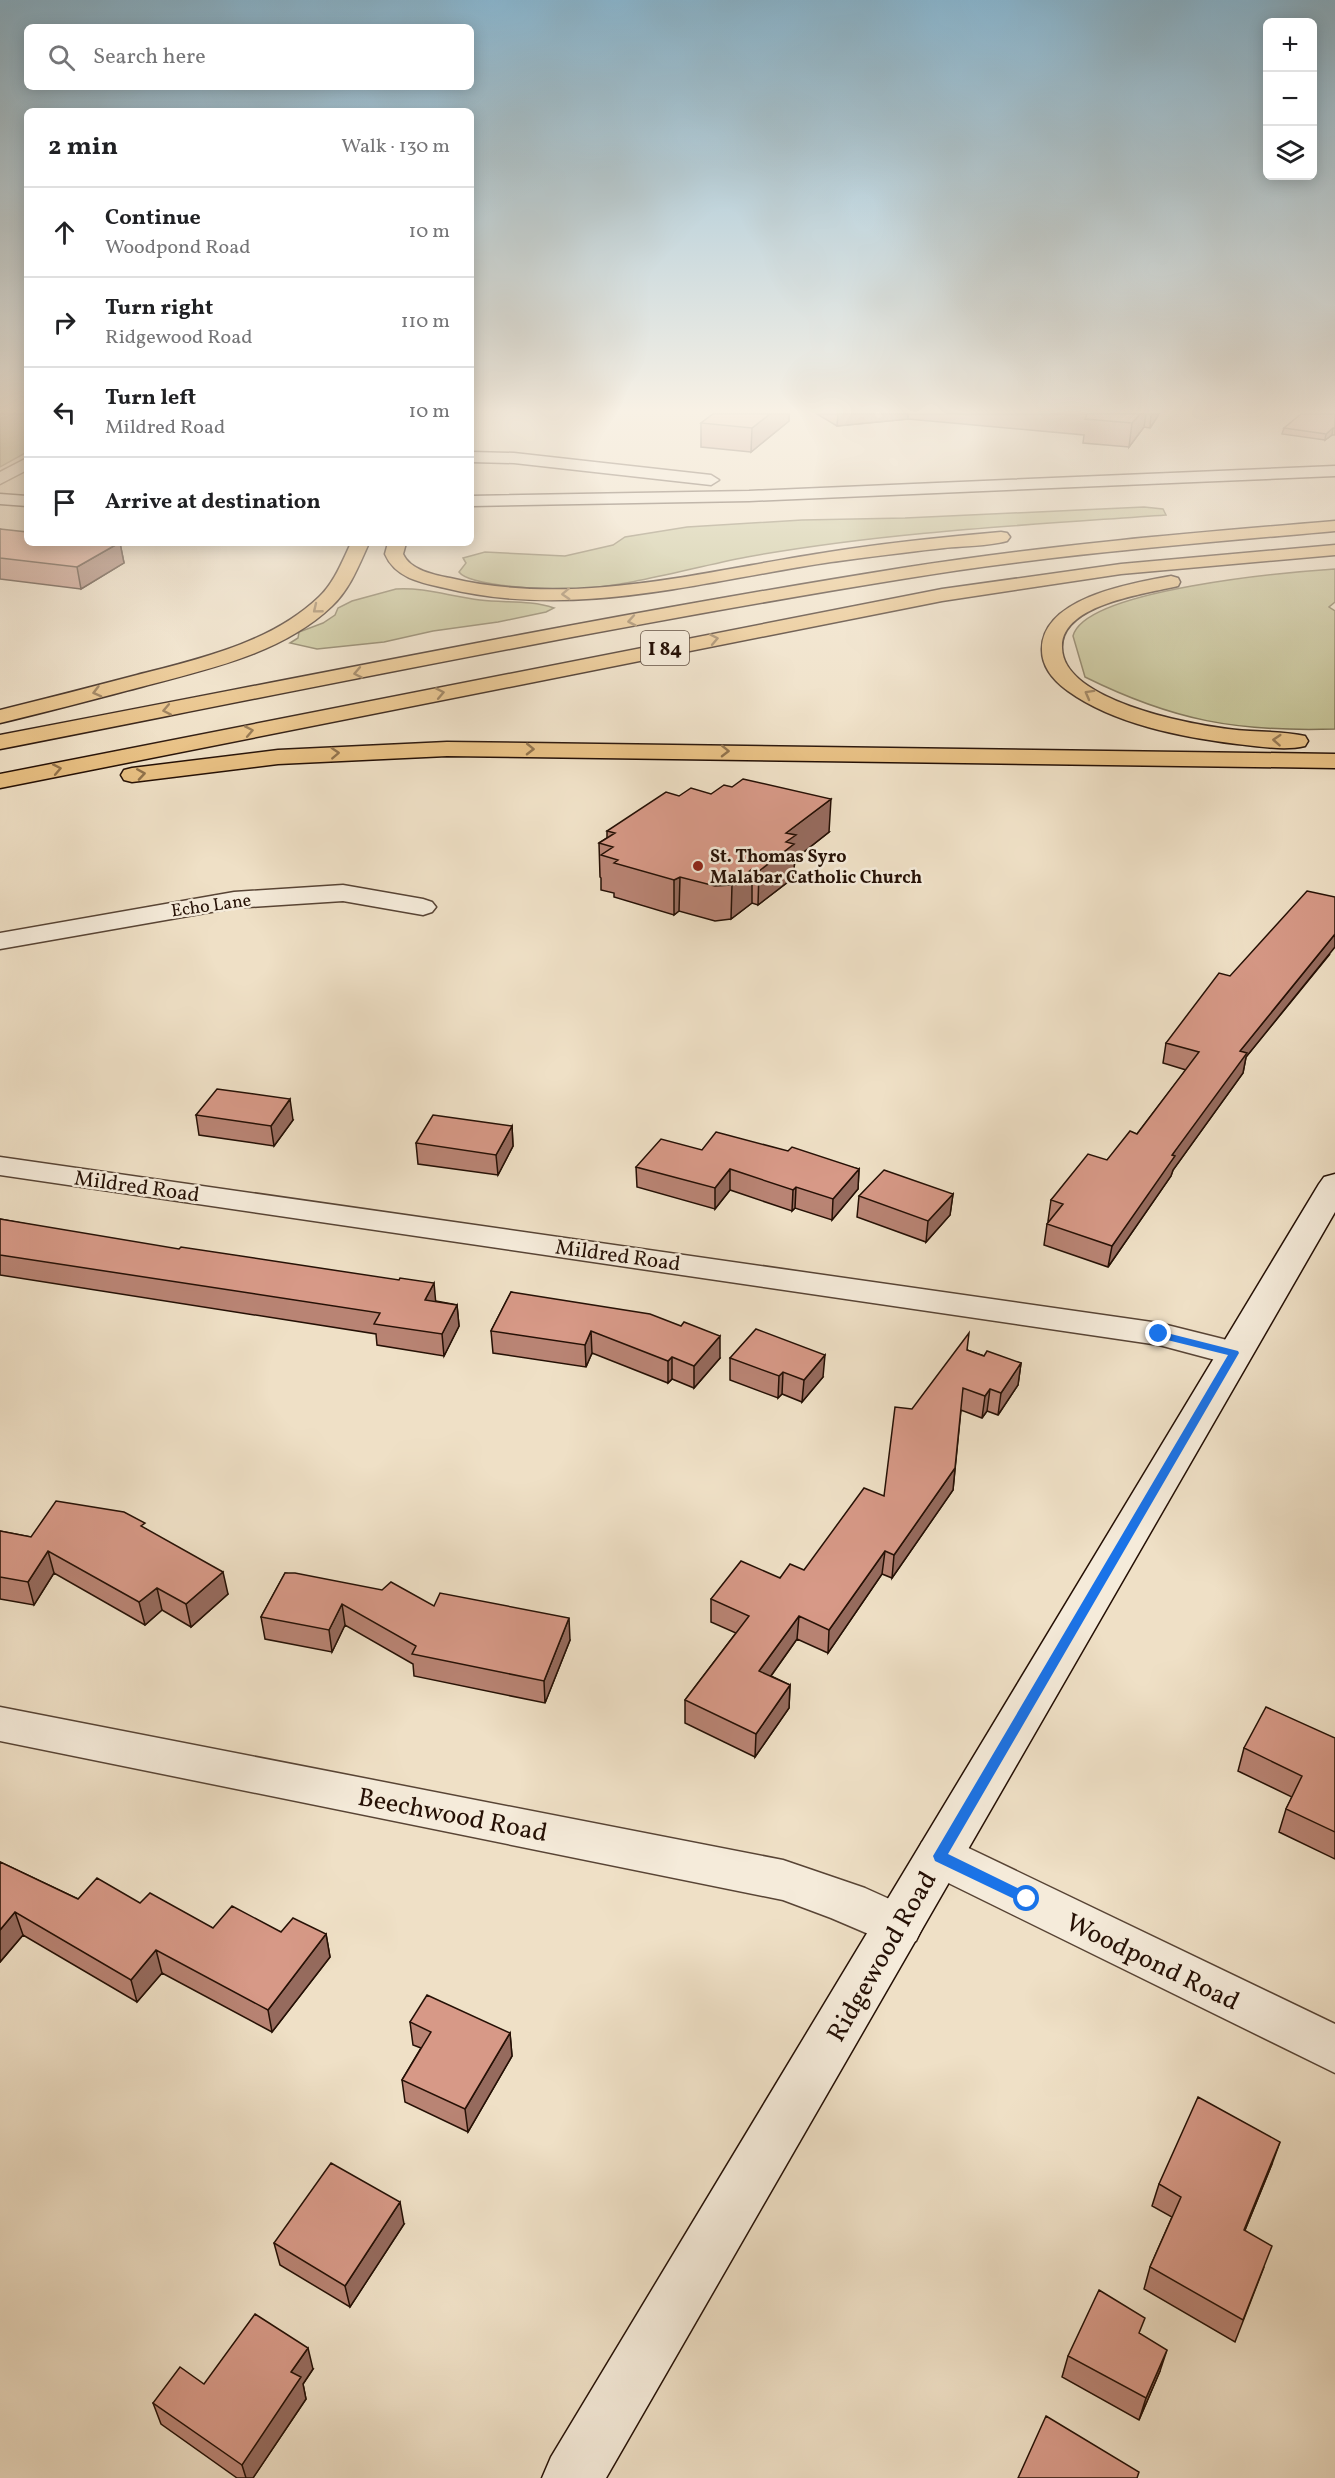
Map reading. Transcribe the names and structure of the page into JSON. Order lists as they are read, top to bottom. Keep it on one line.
{"streets":{"highway":["I 84"],"main road":["Echo Lane","Mildred Road","Beechwood Road","Ridgewood Road","Woodpond Road"]},"crossings":[["Mildred Road","Ridgewood Road"],["Beechwood Road","Ridgewood Road"],["Ridgewood Road","Woodpond Road"]],"places":["St. Thomas Syro Malabar Catholic Church"],"page":{"map_buttons":["+","−"],"search":"Search here","heading":["2 min","Walk · 130 m"],"list":[["Continue","Woodpond Road","10 m"],["Turn right","Ridgewood Road","110 m"],["Turn left","Mildred Road","10 m"],"Arrive at destination"]}}
